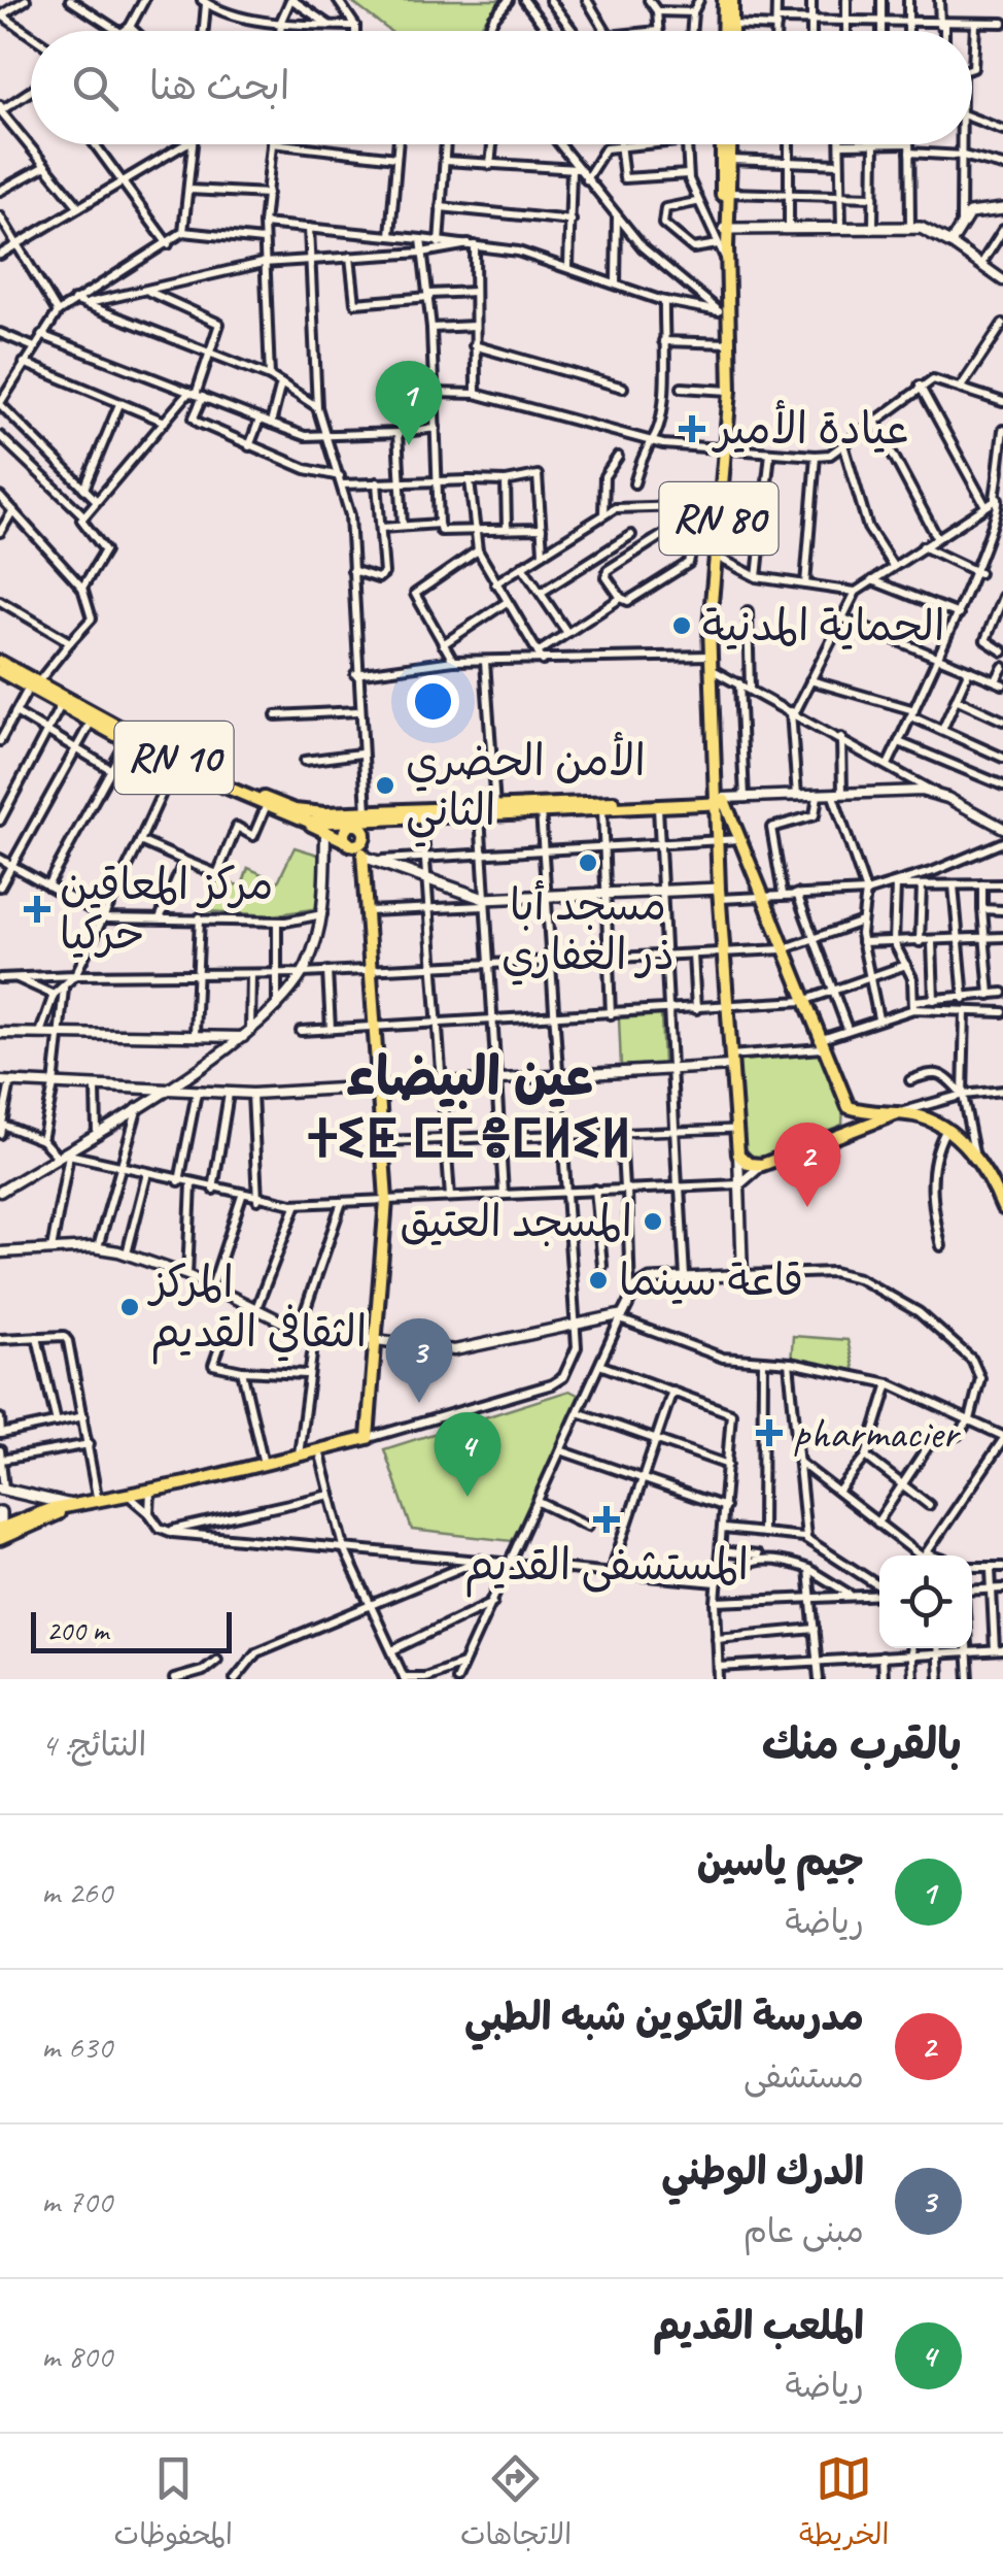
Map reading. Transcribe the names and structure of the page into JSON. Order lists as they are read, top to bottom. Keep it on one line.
{"streets":{"main road":["RN 80","RN 10"]},"crossings":[["RN 80","RN 10"]],"districts":["عين البيضاء ⵜⵉⵟ ⵎⵎ'ⴻⵎⵍⵉⵍ"],"places":{"health":["عيادة الأمير","مركز المعاقين حركيا","pharmacier","المستشفى القديم"],"other":["الحماية المدنية","الأمن الحضري الثاني","مسجد أبا ذر الغفاري","المسجد العتيق","قاعة سينما","المركز الثقافي القديم"]},"scale_bar":"200 m","page":{"search":"ابحث هنا","pins":["1","2","3","4"],"scale":"200 m","heading":["بالقرب منك","النتائج: 4"],"list":[{"mark":"1","name":"جيم ياسين","note":"رياضة","value":"260 m"},{"mark":"2","name":"مدرسة التكوين شبه الطبي","note":"مستشفى","value":"630 m"},{"mark":"3","name":"الدرك الوطني","note":"مبنى عام","value":"700 m"},{"mark":"4","name":"الملعب القديم","note":"رياضة","value":"800 m"}],"nav":["الخريطة","الاتجاهات","المحفوظات"]}}
